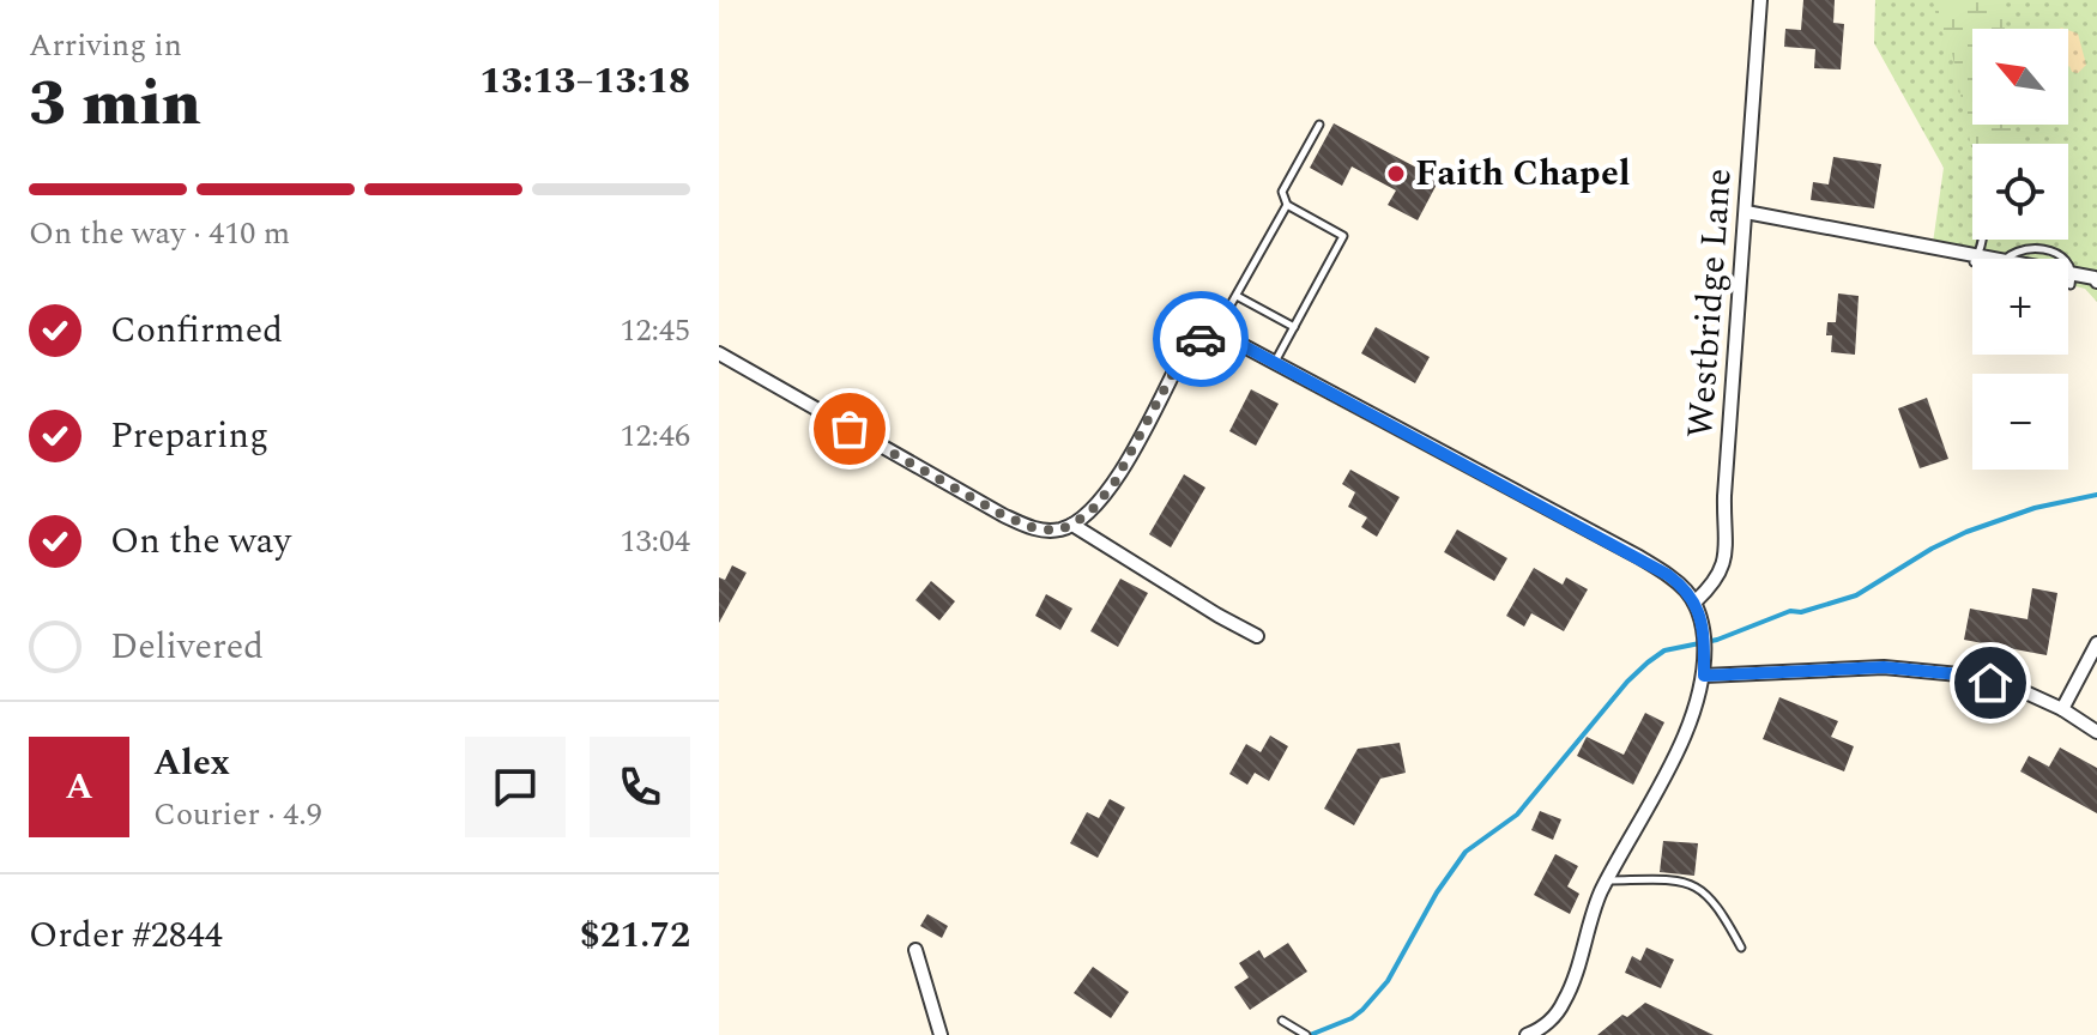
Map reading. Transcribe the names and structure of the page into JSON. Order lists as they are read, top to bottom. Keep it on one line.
{"streets":{"street":["Westbridge Lane"]},"places":["Faith Chapel"],"north":"top left","page":{"heading":["3 min","Arriving in","13:13–13:18"],"panel":["Alex","Courier · 4.9","Order #2844","$21.72"],"map_buttons":["+","−"],"bar":"On the way · 410 m","list":[["Confirmed","12:45"],["Preparing","12:46"],["On the way","13:04"],"Delivered"],"round":"A"}}
